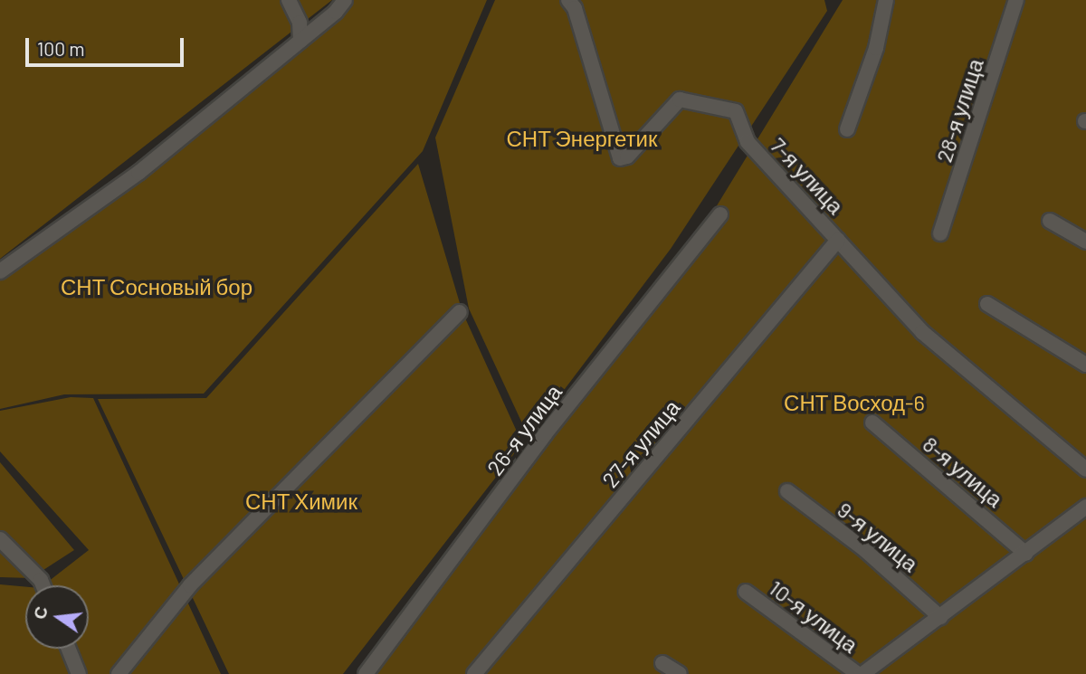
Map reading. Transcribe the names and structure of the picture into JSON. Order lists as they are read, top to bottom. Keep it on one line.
{"streets":{"street":["28-я улица","7-я улица","26-я улица","27-я улица","8-я улица","9-я улица","10-я улица"]},"crossings":[["7-я улица","27-я улица"]],"parks":["СНТ Энергетик","СНТ Сосновый бор","СНТ Восход-6","СНТ Химик"],"scale_bar":"100 m","north":"left"}
